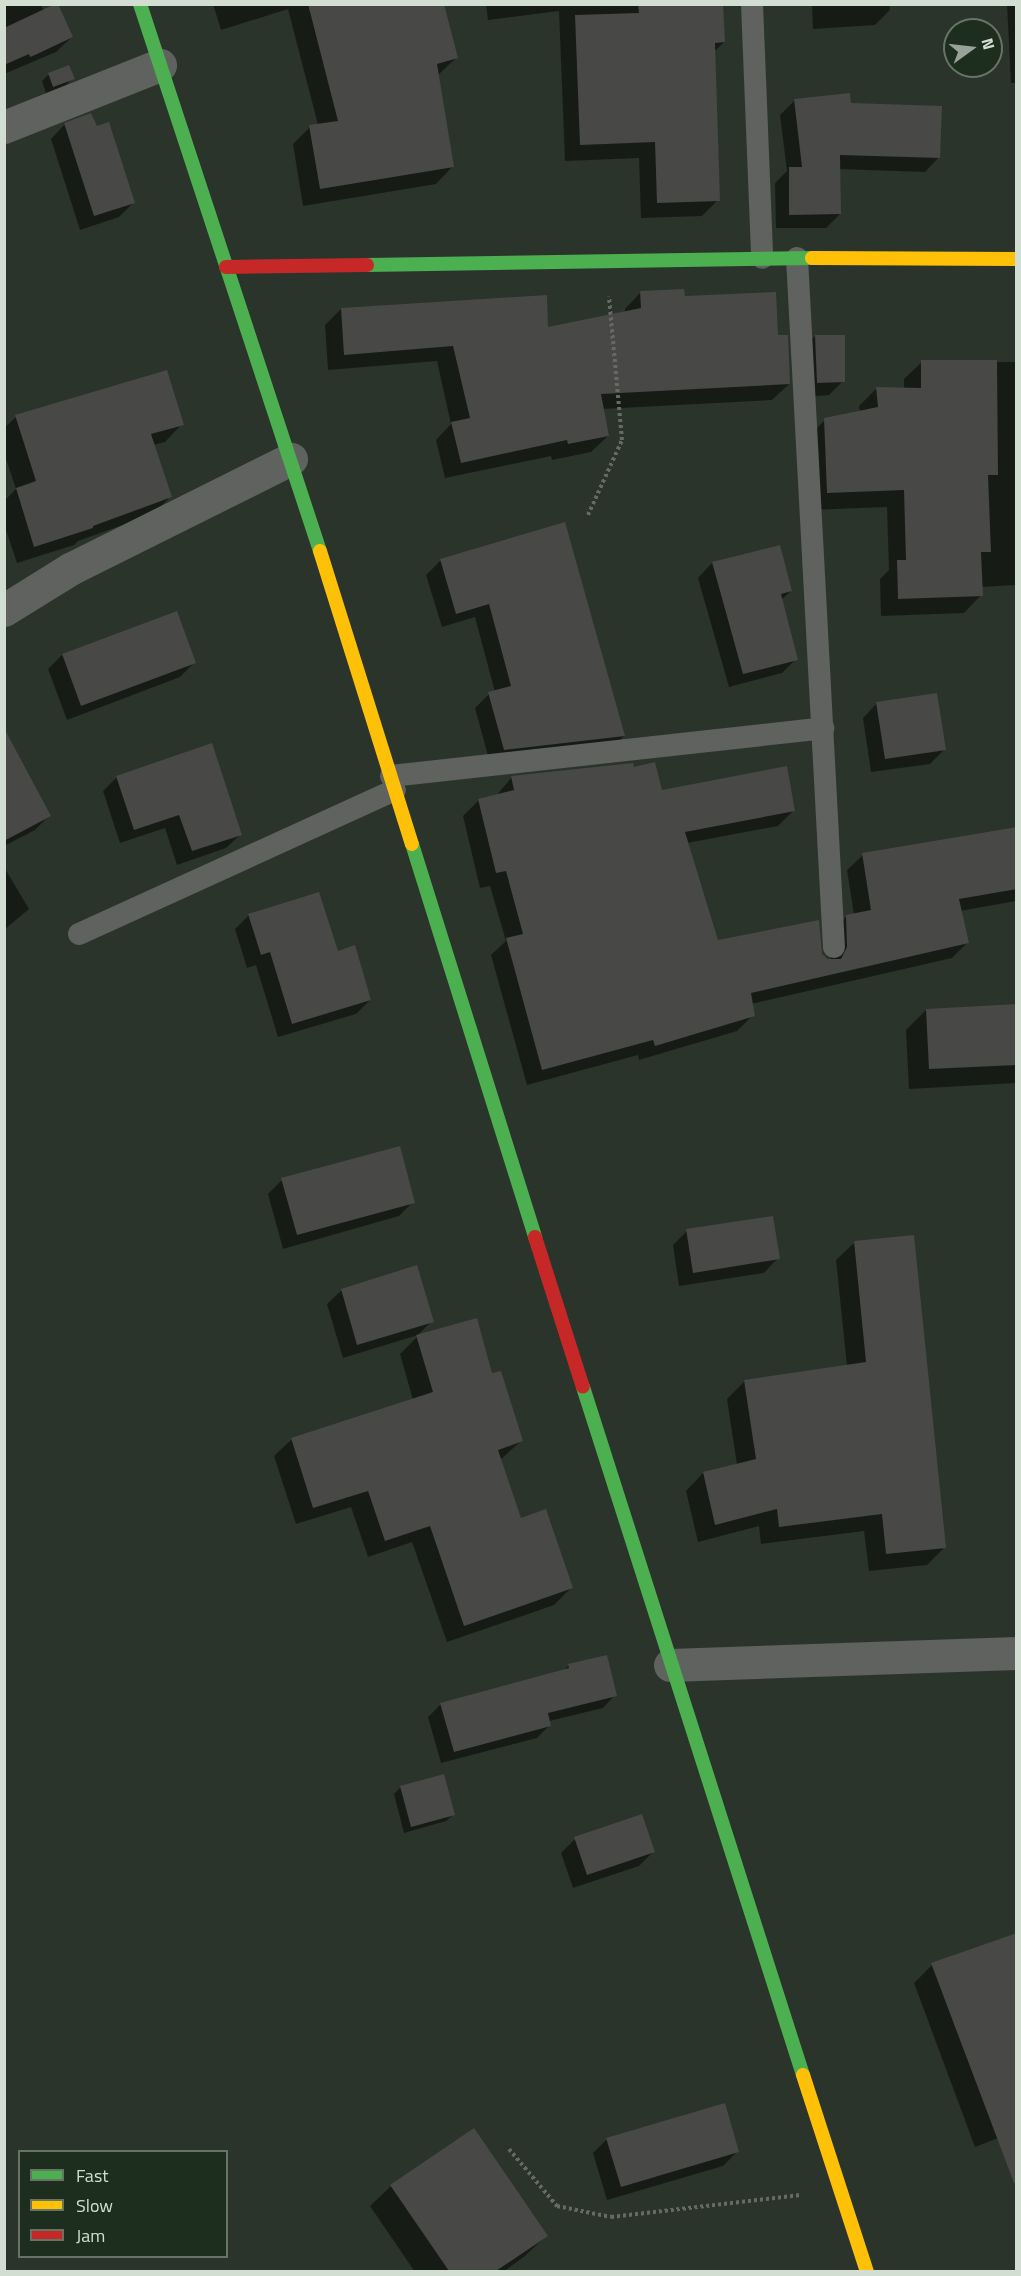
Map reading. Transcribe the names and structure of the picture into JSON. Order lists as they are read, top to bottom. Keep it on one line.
{"legend":["Fast","Slow","Jam"],"north":"right"}
